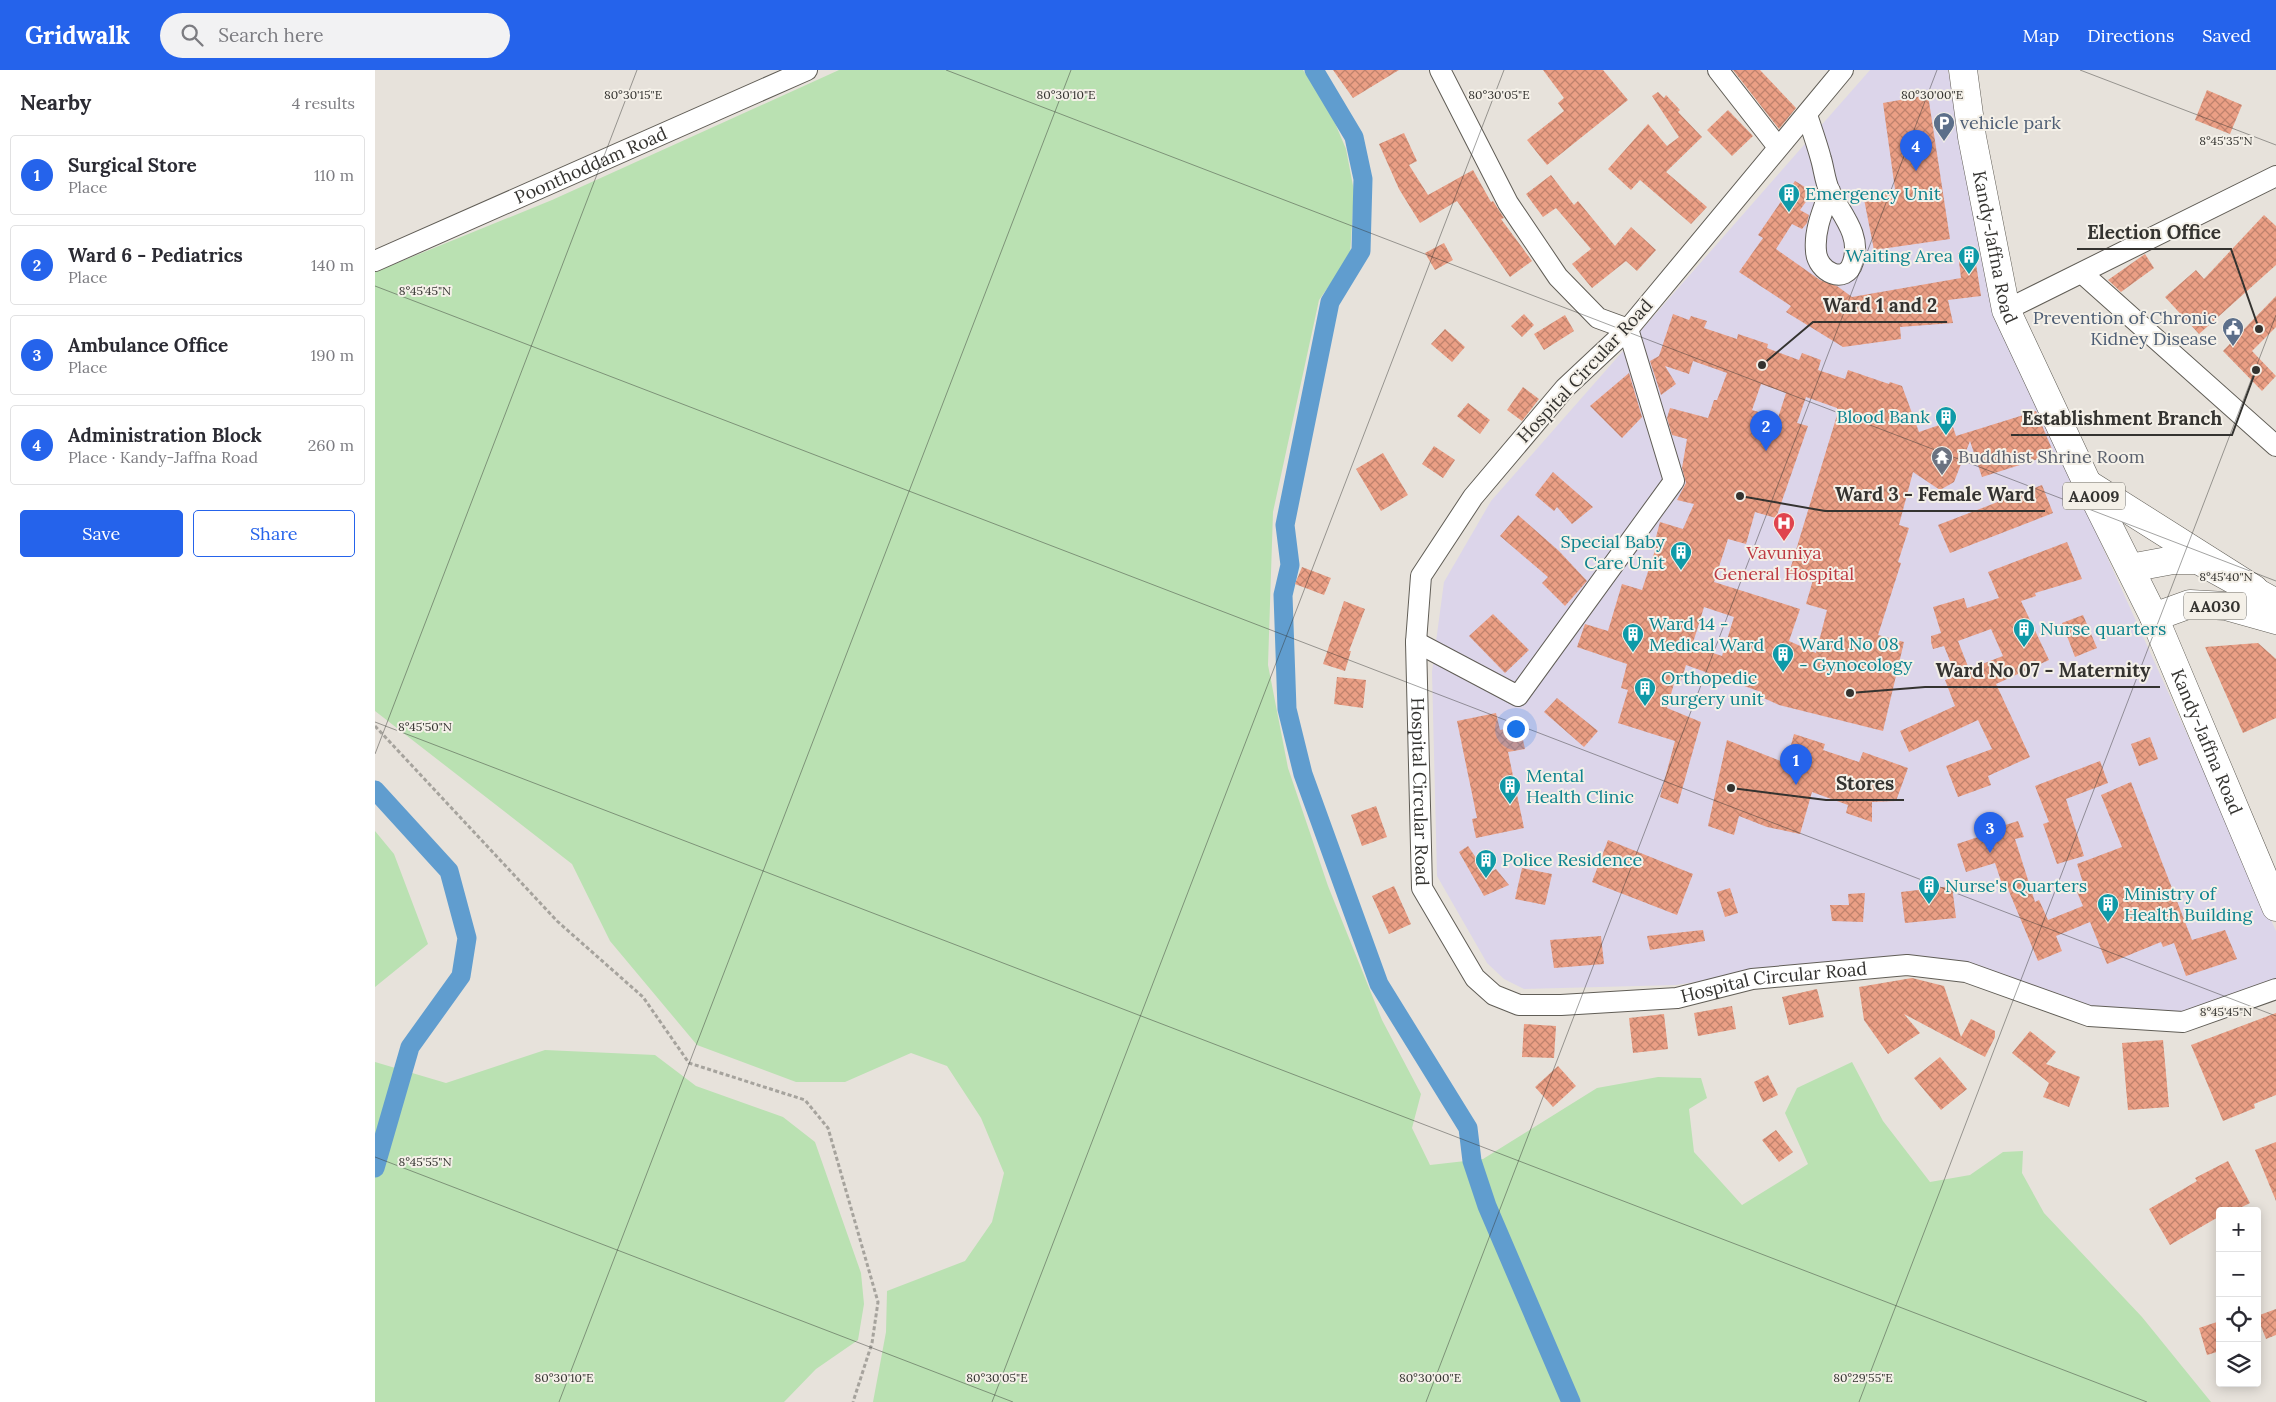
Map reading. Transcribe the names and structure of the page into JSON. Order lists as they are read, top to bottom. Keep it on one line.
{"streets":{"highway":["Kandy-Jaffna Road","AA009","AA030"],"street":["Poonthoddam Road","Hospital Circular Road"]},"crossings":[["Kandy-Jaffna Road","AA030"]],"places":{"parking":["vehicle park"],"building":["Emergency Unit","Waiting Area","Blood Bank","Special Baby Care Unit","Nurse quarters","Ward 14 - Medical Ward","Ward No 08 - Gynocology","Orthopedic surgery unit","Mental Health Clinic","Police Residence","Nurse's Quarters","Ministry of Health Building"],"other":["Election Office","Ward 1 and 2","Establishment Branch","Ward 3 - Female Ward","Ward No 07 - Maternity","Stores"],"public building":["Prevention of Chronic Kidney Disease"],"temple":["Buddhist Shrine Room"],"hospital":["Vavuniya General Hospital"]},"page":{"header":"Gridwalk","search":"Search here","nav":["Map","Directions","Saved"],"heading":["Nearby","4 results"],"pins":["4","2","1","3"],"list":[{"mark":"1","name":"Surgical Store","note":"Place","value":"110 m"},{"mark":"2","name":"Ward 6 - Pediatrics","note":"Place","value":"140 m"},{"mark":"3","name":"Ambulance Office","note":"Place","value":"190 m"},{"mark":"4","name":"Administration Block","note":"Place · Kandy-Jaffna Road","value":"260 m"}],"buttons":["Save","Share"],"map_buttons":["+","−"]},"coordinates":["80°30'15\"E","80°30'10\"E","80°30'05\"E","80°30'00\"E","8°45'35\"N","8°45'45\"N","8°45'40\"N","8°45'50\"N","8°45'55\"N","80°29'55\"E"]}
